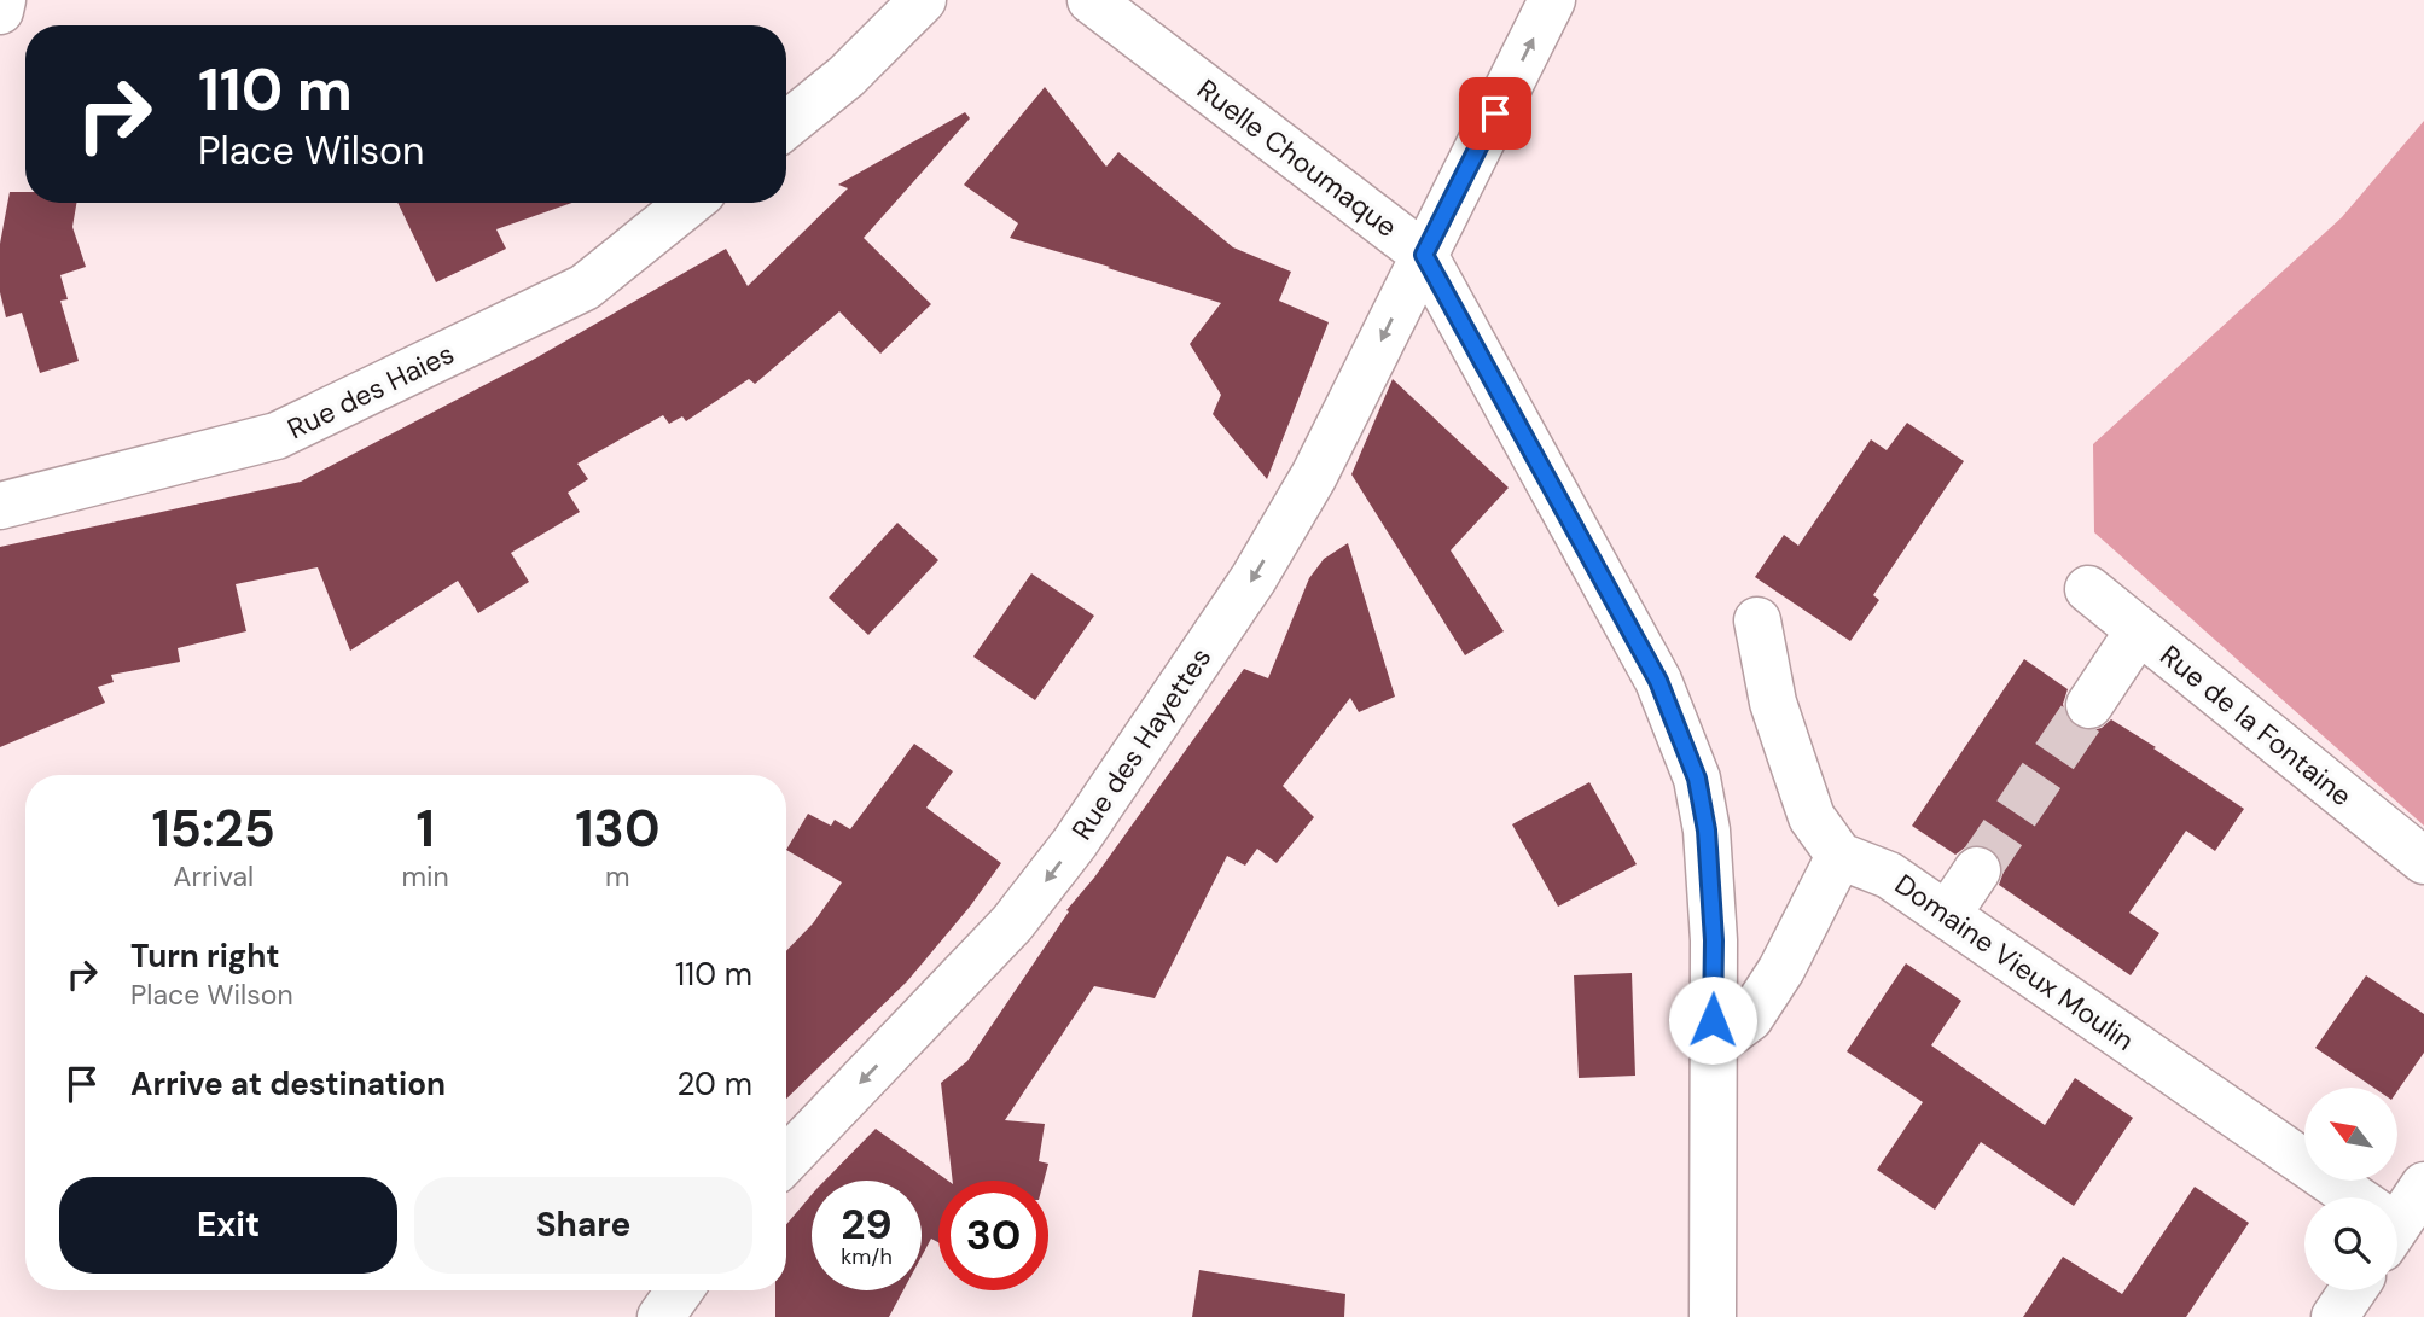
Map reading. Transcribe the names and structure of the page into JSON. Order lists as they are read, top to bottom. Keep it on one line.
{"streets":{"street":["Ruelle Choumaque","Rue des Haies","Rue de la Fontaine","Rue des Hayettes","Domaine Vieux Moulin"]},"crossings":[["Ruelle Choumaque","Rue des Hayettes"]],"north":"top left","page":{"turn":["110 m","Place Wilson"],"eta":["15:25","Arrival","1","min","130","m"],"list":[{"name":"Turn right","note":"Place Wilson","value":"110 m"},{"name":"Arrive at destination","value":"20 m"}],"buttons":["Exit","Share"],"speed":"29 km/h","limit":"30"}}
